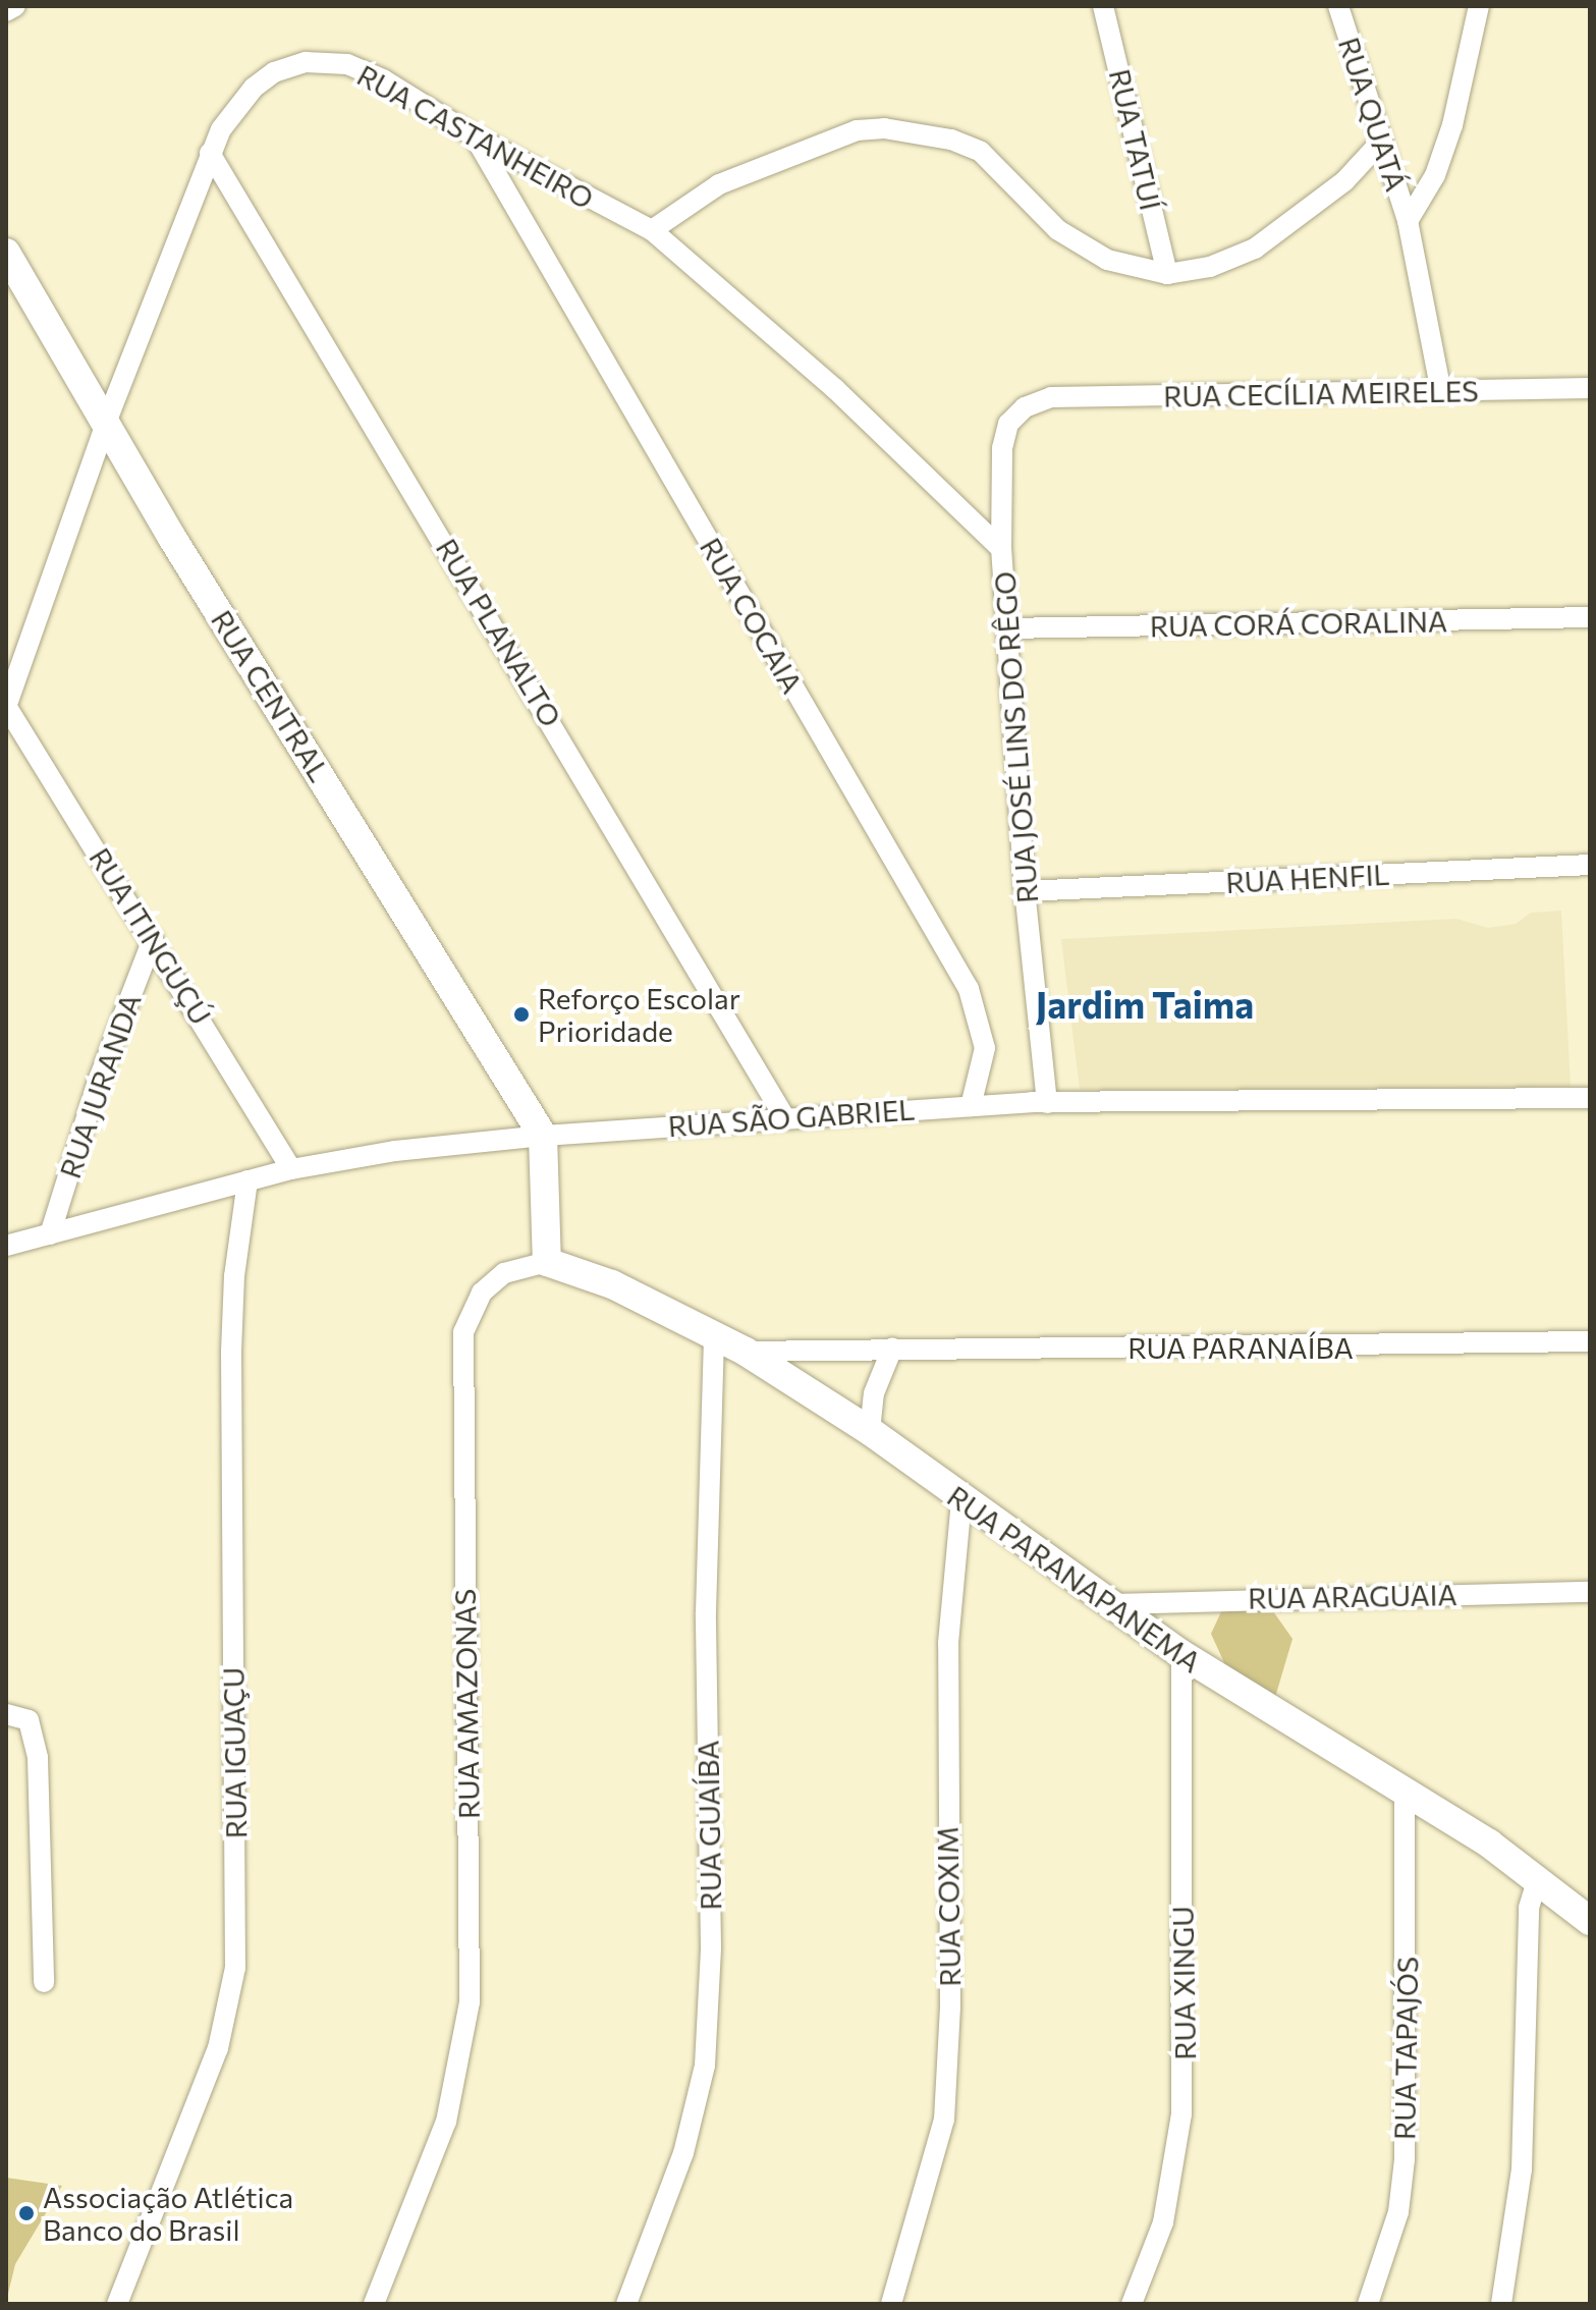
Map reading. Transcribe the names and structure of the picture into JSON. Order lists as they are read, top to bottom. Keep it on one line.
{"streets":{"street":["RUA QUATÁ","RUA CASTANHEIRO","RUA TATUÍ","RUA CECÍLIA MEIRELES","RUA COCAIA","RUA CORÁ CORALINA","RUA PLANALTO","RUA CENTRAL","RUA JOSÉ LINS DO RÊGO","RUA HENFIL","RUA ITINGUÇÚ","RUA JURANDA","RUA SÃO GABRIEL","RUA PARANAÍBA","RUA PARANAPANEMA","RUA ARAGUAIA","RUA AMAZONAS","RUA IGUAÇU","RUA GUAÍBA","RUA COXIM","RUA XINGU","RUA TAPAJÓS"]},"crossings":[["RUA QUATÁ","RUA CECÍLIA MEIRELES"],["RUA CASTANHEIRO","RUA COCAIA"],["RUA CASTANHEIRO","RUA PLANALTO"],["RUA CASTANHEIRO","RUA CENTRAL"],["RUA CASTANHEIRO","RUA JOSÉ LINS DO RÊGO"],["RUA CASTANHEIRO","RUA ITINGUÇÚ"],["RUA CECÍLIA MEIRELES","RUA JOSÉ LINS DO RÊGO"],["RUA COCAIA","RUA SÃO GABRIEL"],["RUA CORÁ CORALINA","RUA JOSÉ LINS DO RÊGO"],["RUA PLANALTO","RUA SÃO GABRIEL"],["RUA CENTRAL","RUA SÃO GABRIEL"],["RUA JOSÉ LINS DO RÊGO","RUA HENFIL"],["RUA JOSÉ LINS DO RÊGO","RUA SÃO GABRIEL"],["RUA ITINGUÇÚ","RUA JURANDA"],["RUA ITINGUÇÚ","RUA SÃO GABRIEL"],["RUA JURANDA","RUA SÃO GABRIEL"],["RUA SÃO GABRIEL","RUA IGUAÇU"],["RUA PARANAÍBA","RUA PARANAPANEMA"],["RUA PARANAPANEMA","RUA ARAGUAIA"],["RUA PARANAPANEMA","RUA AMAZONAS"],["RUA PARANAPANEMA","RUA GUAÍBA"],["RUA PARANAPANEMA","RUA COXIM"],["RUA PARANAPANEMA","RUA XINGU"],["RUA PARANAPANEMA","RUA TAPAJÓS"]],"districts":["Jardim Taima"],"places":["Reforço Escolar Prioridade","Associação Atlética Banco do Brasil"]}
